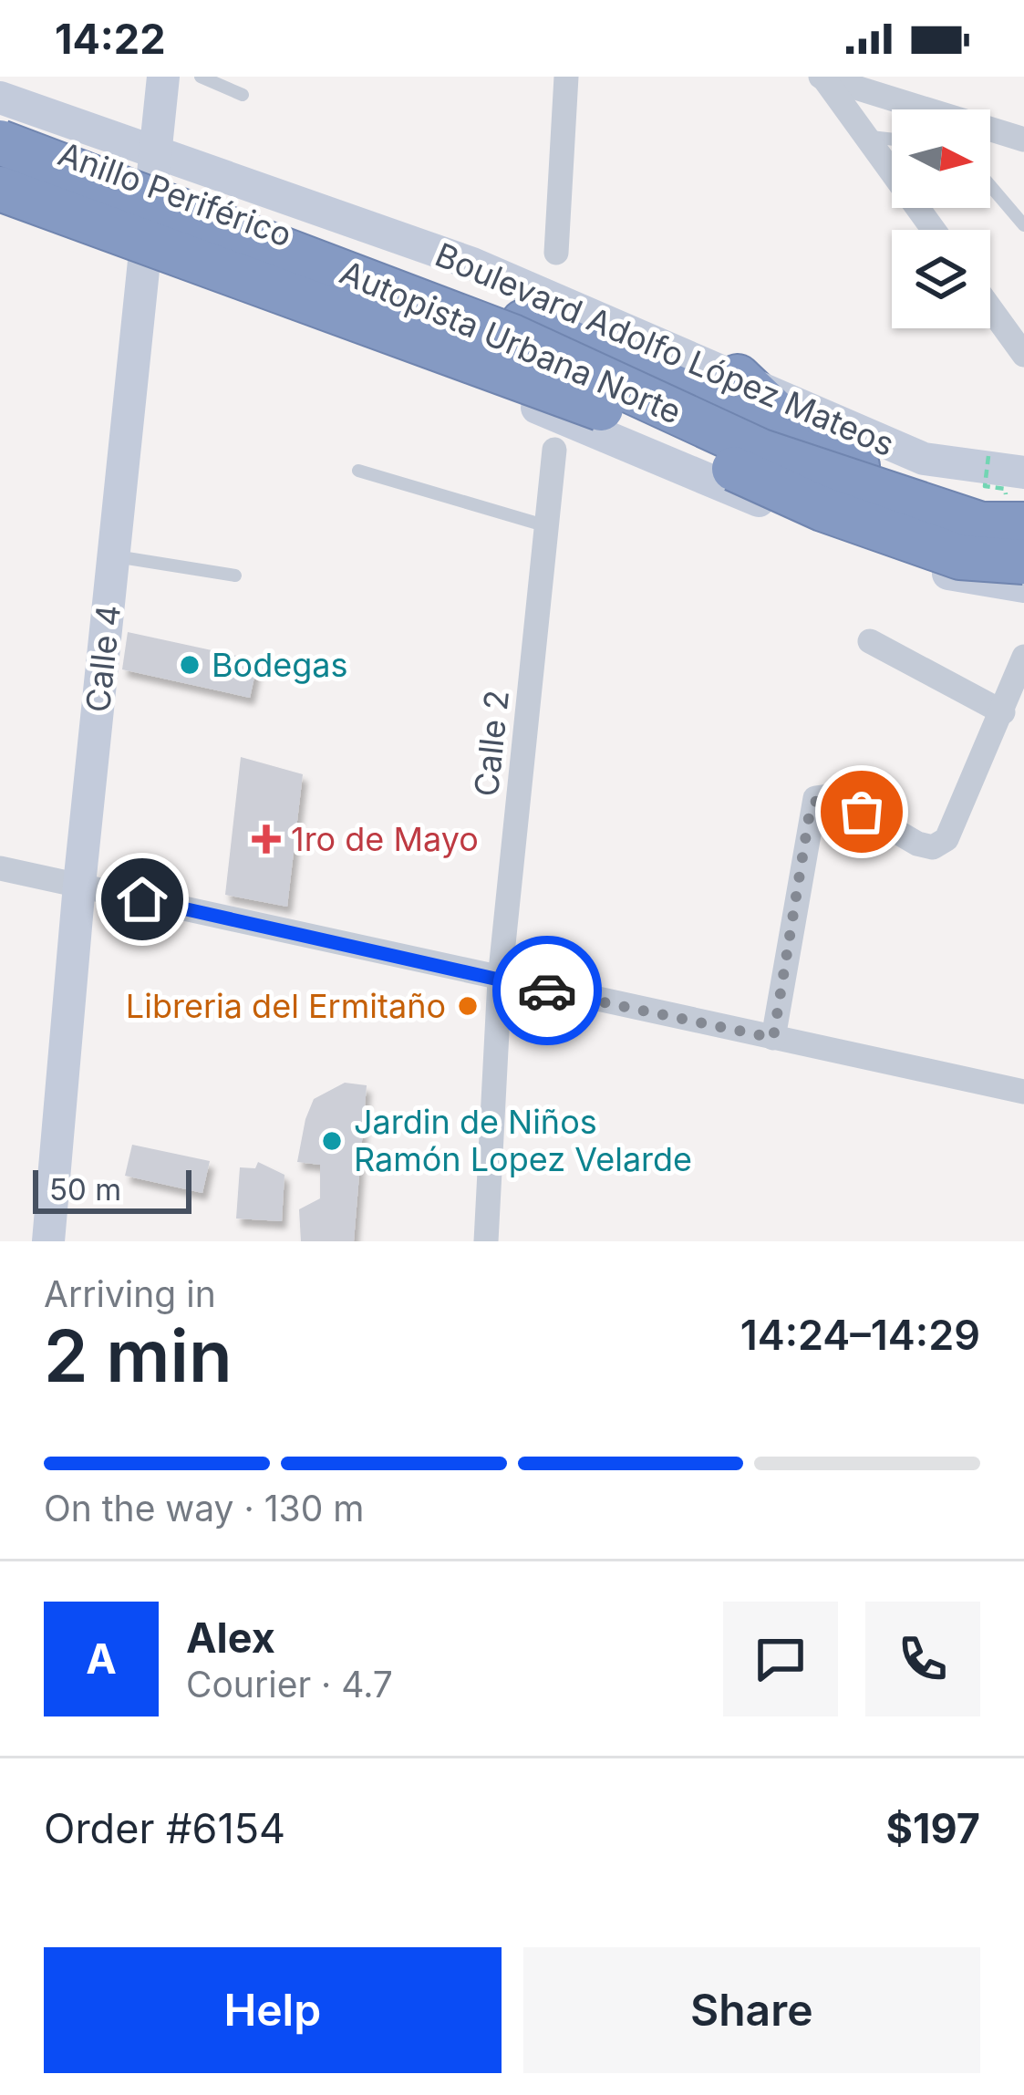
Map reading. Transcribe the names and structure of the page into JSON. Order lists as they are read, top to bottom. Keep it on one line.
{"streets":{"highway":["Anillo Periférico","Autopista Urbana Norte"],"main road":["Boulevard Adolfo López Mateos","Calle 4"],"street":["Calle 2"]},"crossings":[["Anillo Periférico","Boulevard Adolfo López Mateos"],["Anillo Periférico","Calle 4"],["Boulevard Adolfo López Mateos","Calle 4"]],"places":{"other":["Bodegas","Libreria del Ermitaño","Jardin de Niños Ramón Lopez Velarde"],"health":["1ro de Mayo"]},"scale_bar":"50 m","north":"right","page":{"status":"14:22","scale":"50 m","heading":["2 min","Arriving in","14:24–14:29"],"panel":["Alex","Courier · 4.7","Order #6154","$197"],"bar":"On the way · 130 m","round":"A","buttons":["Help","Share"]}}
